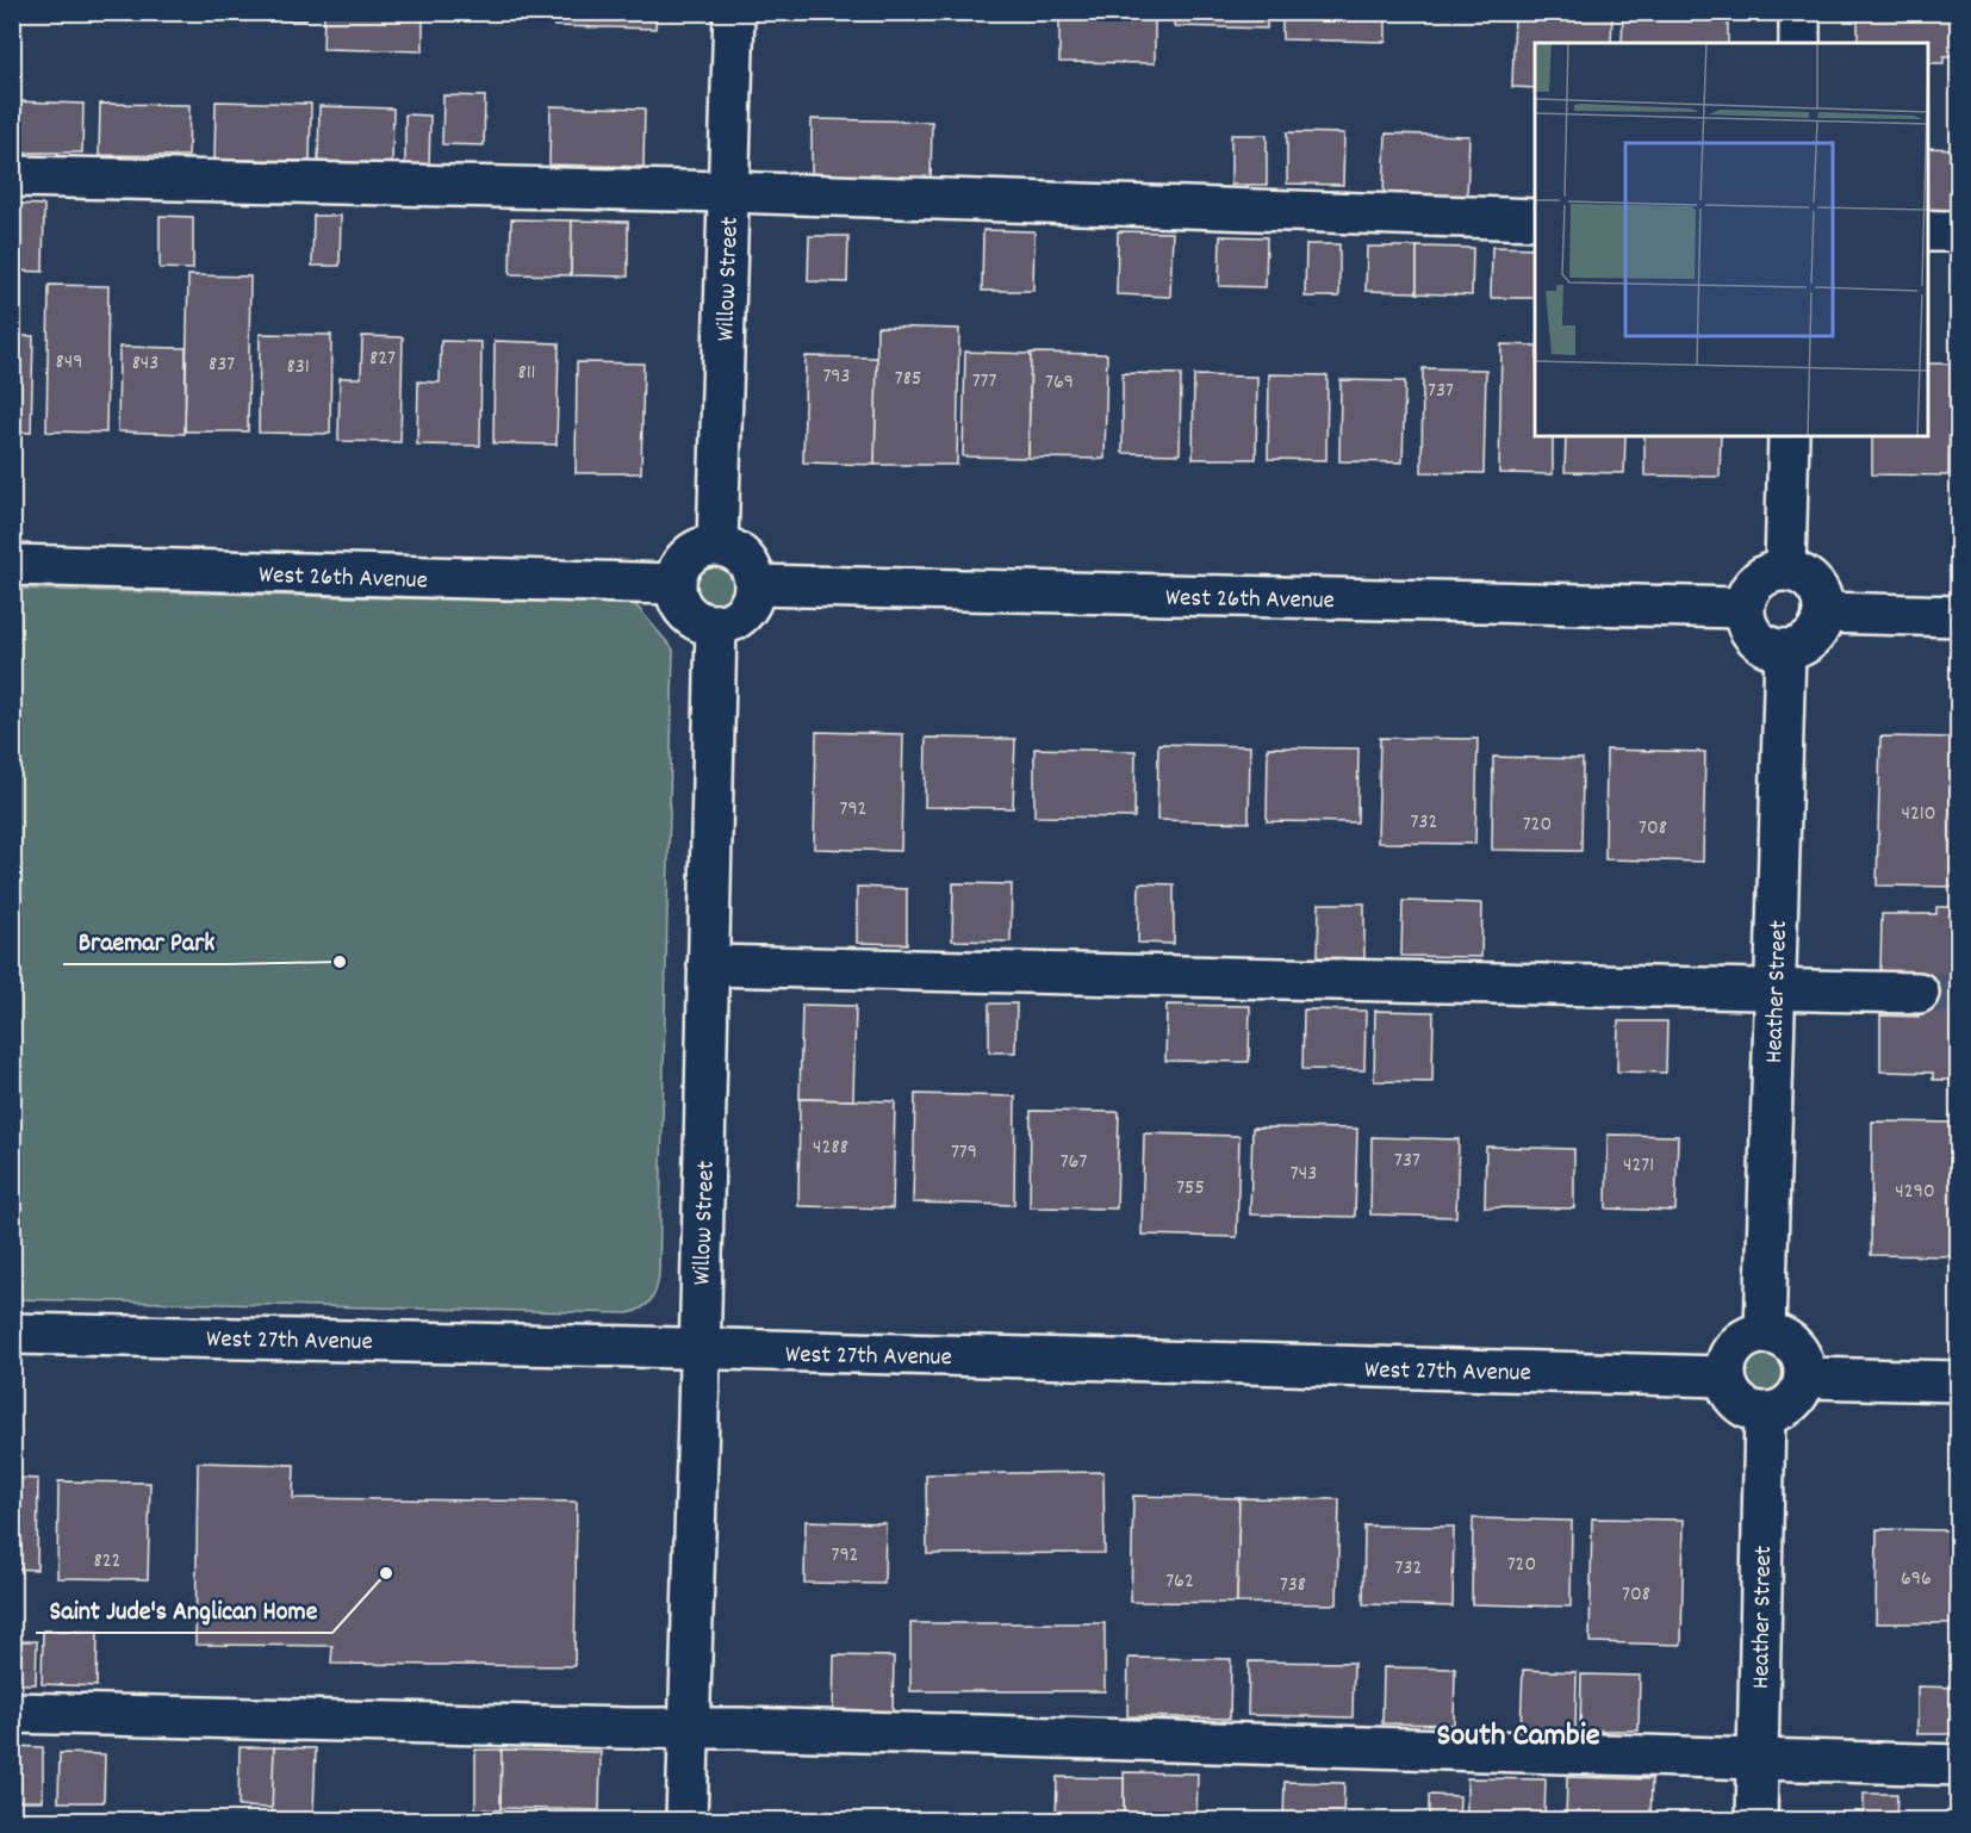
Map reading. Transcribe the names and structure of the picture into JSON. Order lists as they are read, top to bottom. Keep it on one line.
{"streets":{"street":["Willow Street","West 26th Avenue","Heather Street","West 27th Avenue"]},"crossings":[["Willow Street","West 26th Avenue"],["Willow Street","West 27th Avenue"],["West 26th Avenue","Heather Street"],["Heather Street","West 27th Avenue"]],"districts":["South Cambie"],"places":["Braemar Park","Saint Jude's Anglican Home"],"house_numbers":["827","849","843","837","831","811","793","785","777","769","737","792","4210","732","720","708","4288","779","737","767","4271","743","755","4290","792","822","720","732","696","762","738","708"]}
